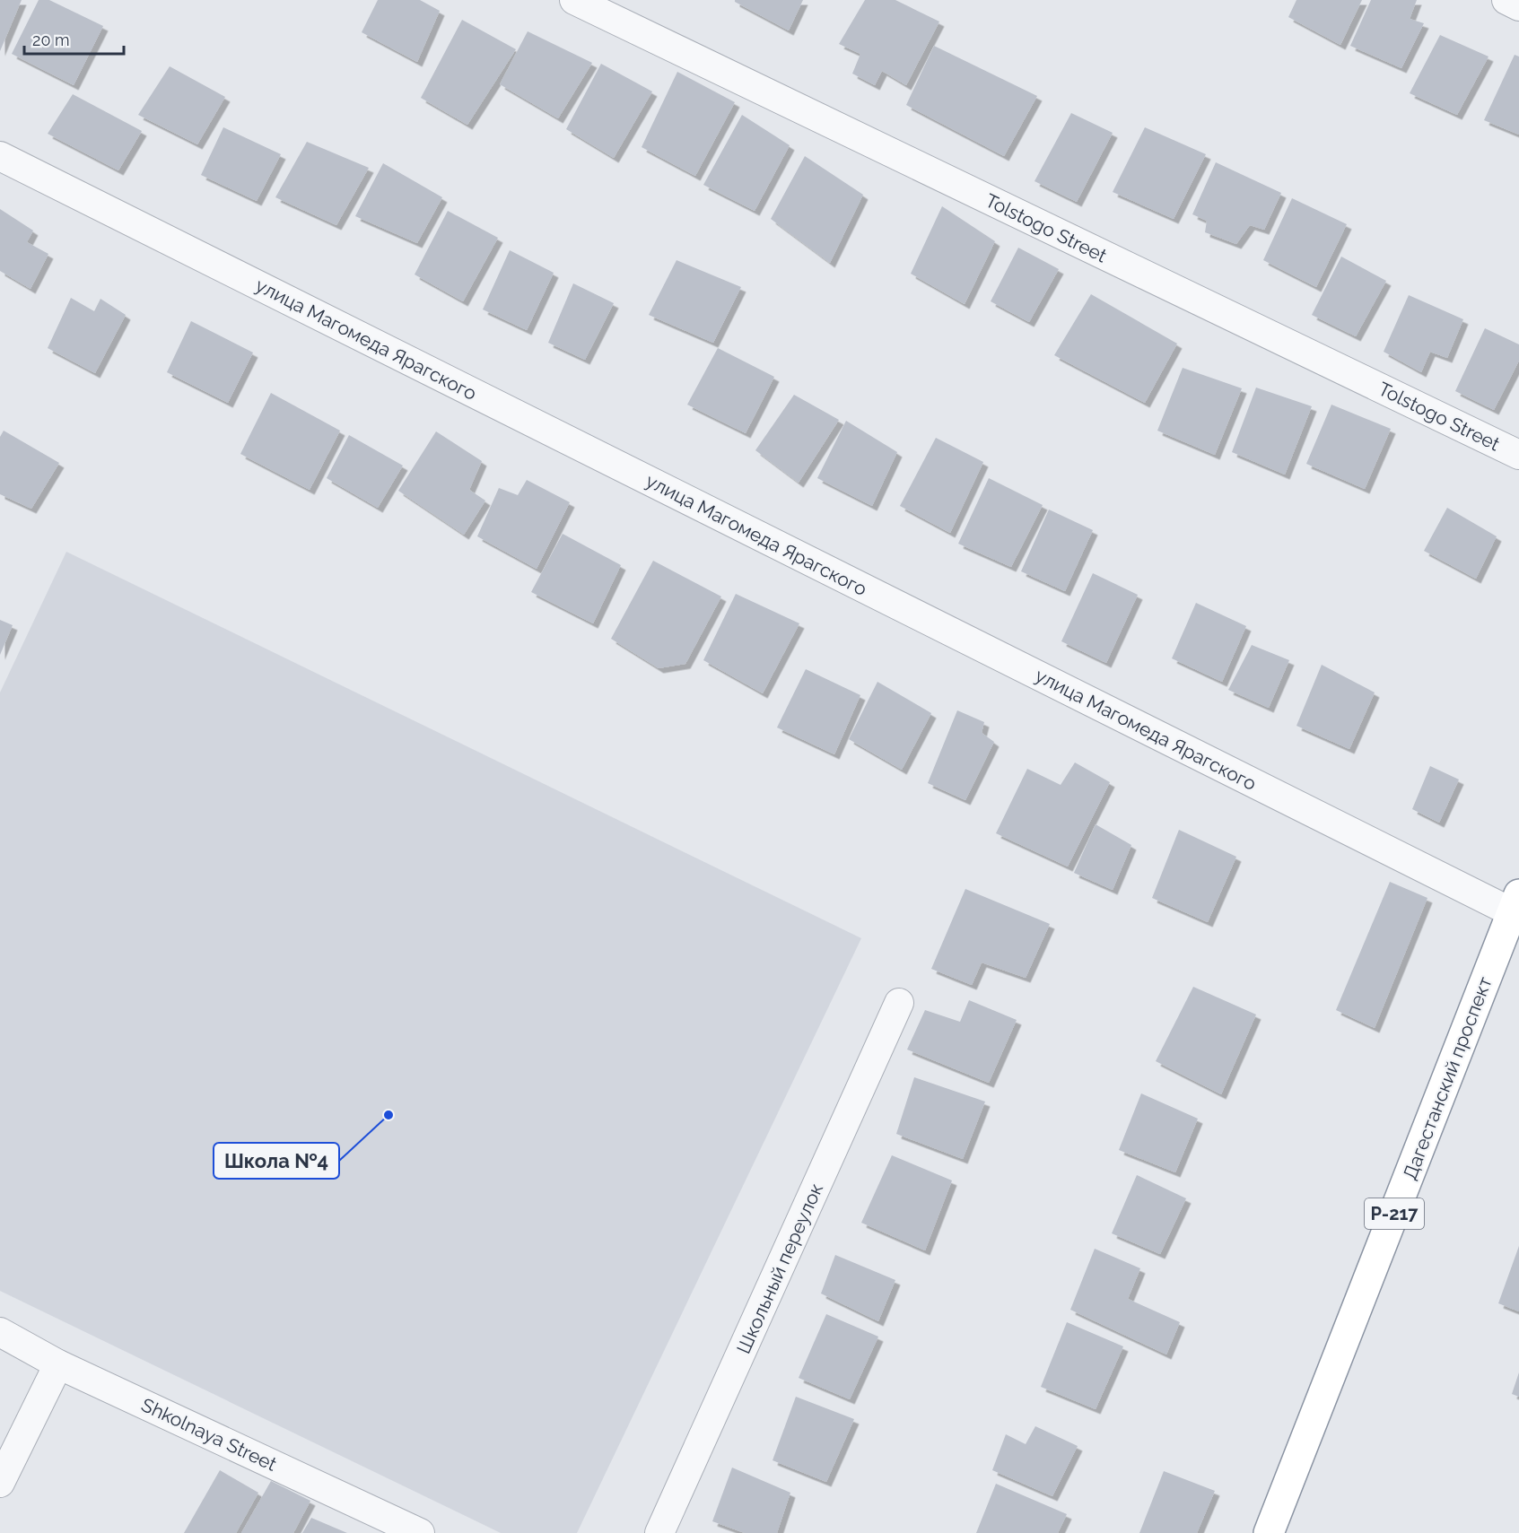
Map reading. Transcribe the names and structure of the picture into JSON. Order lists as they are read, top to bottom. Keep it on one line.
{"streets":{"highway":["Дагестанский проспект","Р-217"],"street":["Tolstogo Street","улица Магомеда Ярагского","Школьный переулок","Shkolnaya Street"]},"crossings":[["улица Магомеда Ярагского","Дагестанский проспект"]],"places":["Школа №4"],"scale_bar":"20 m"}
